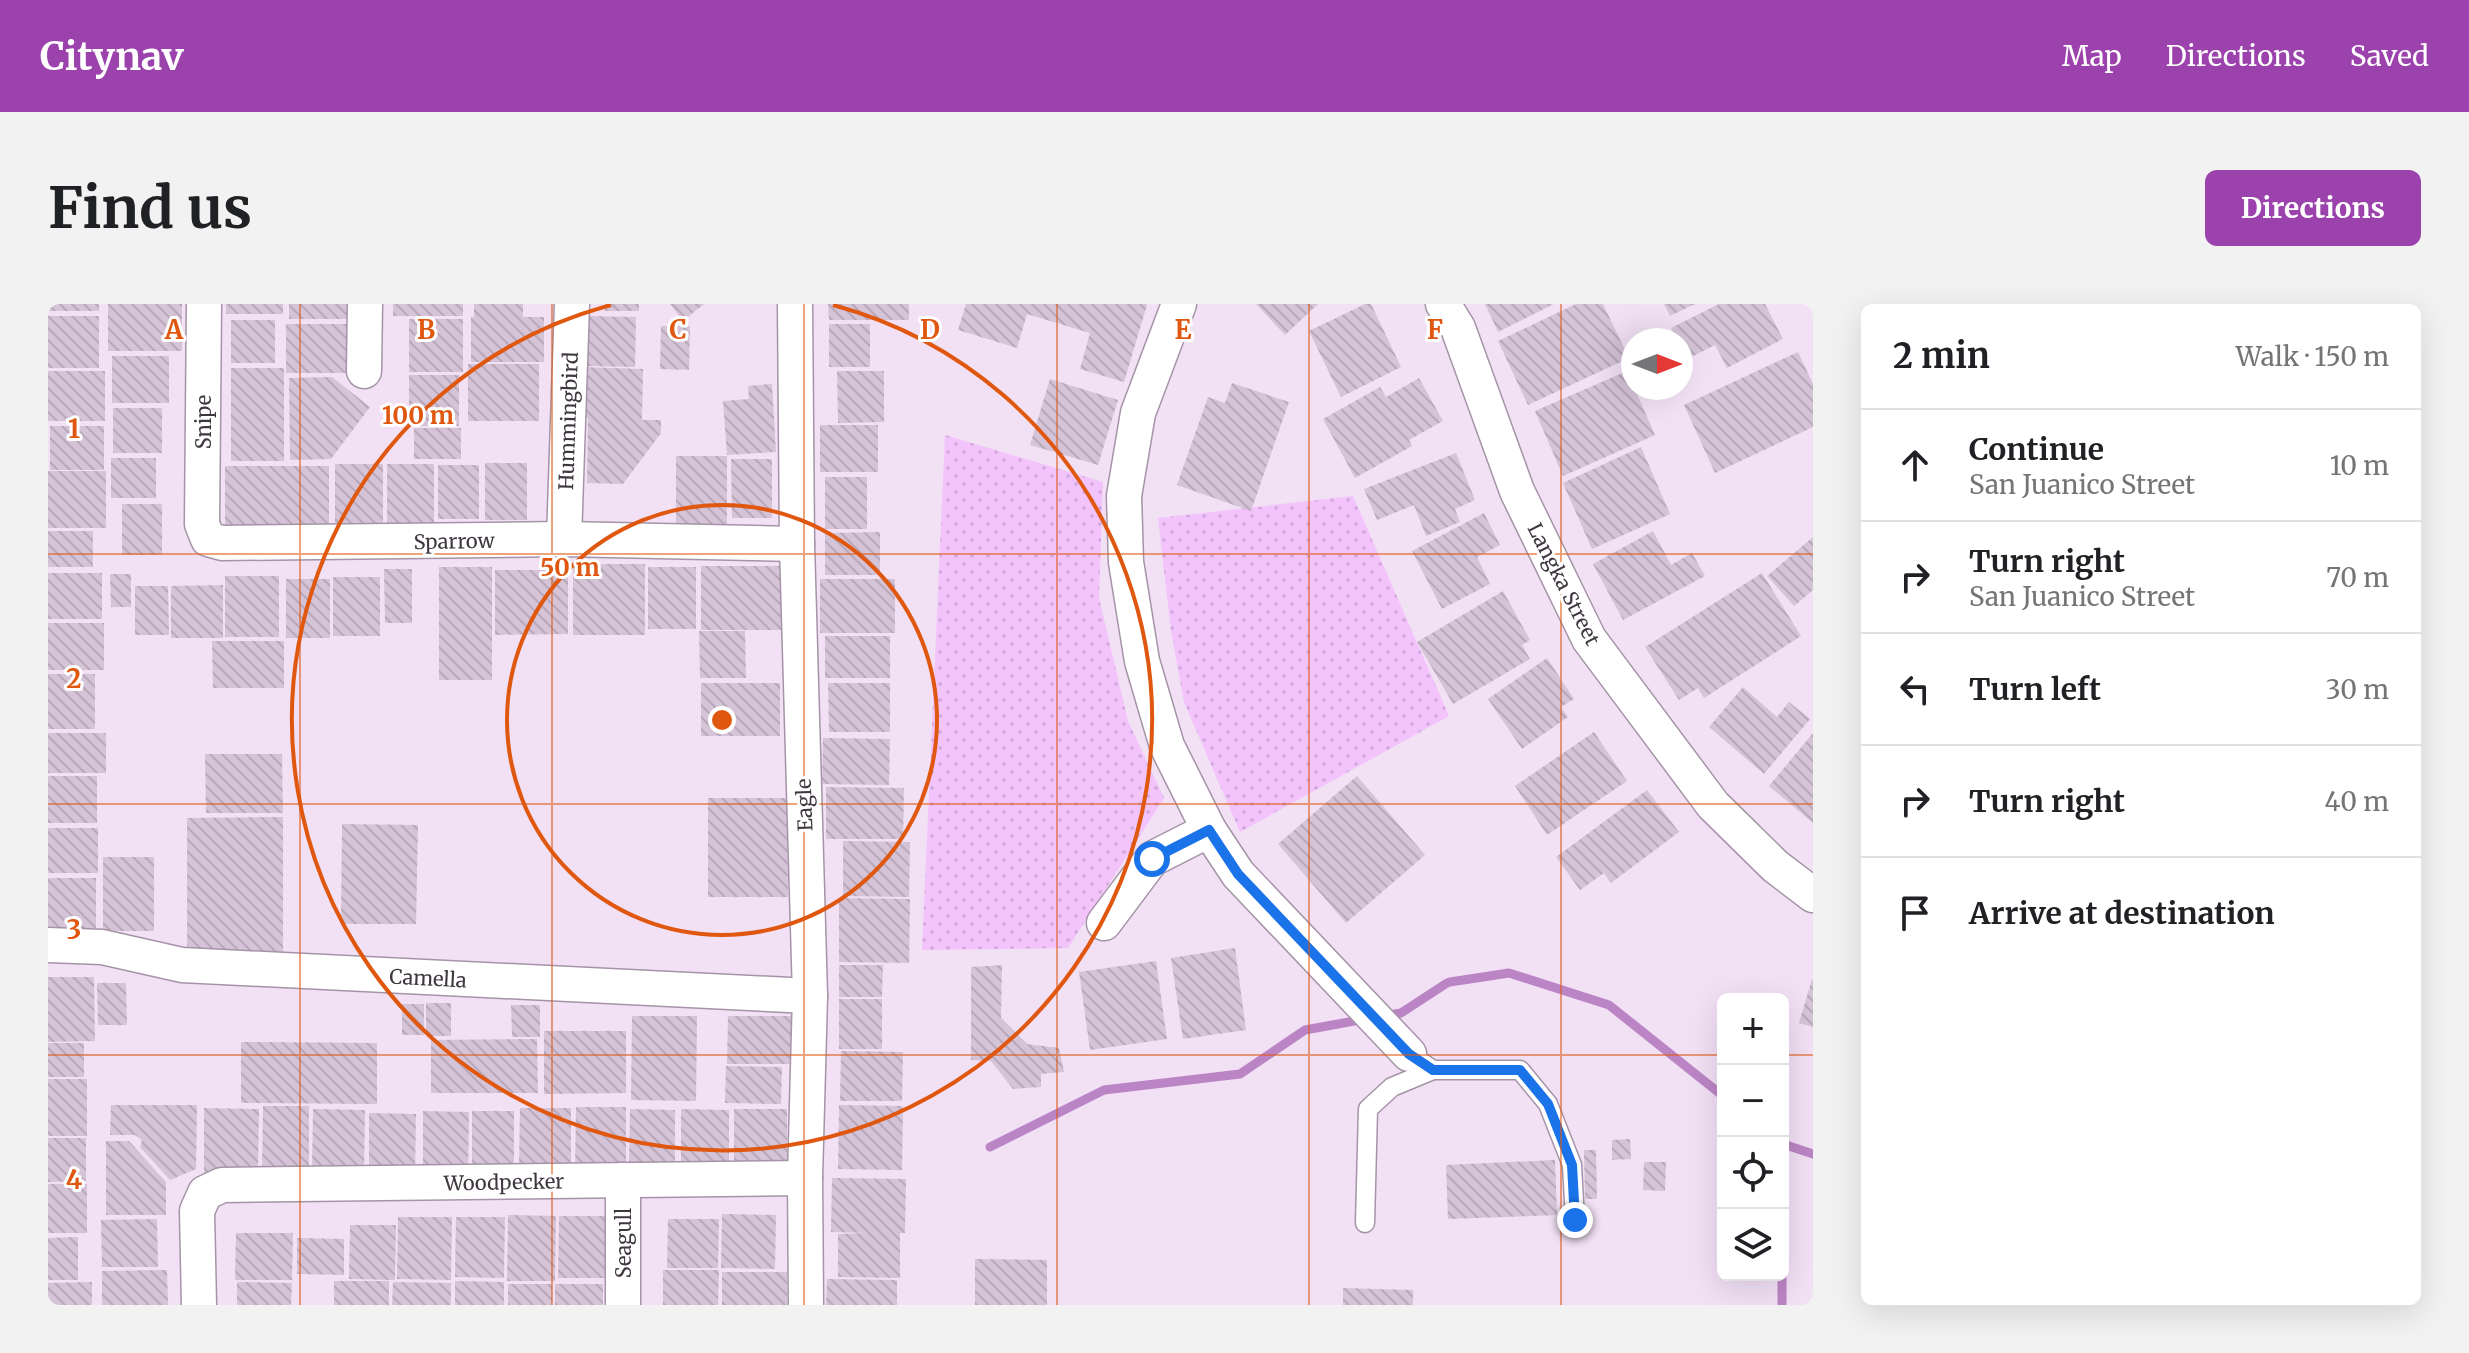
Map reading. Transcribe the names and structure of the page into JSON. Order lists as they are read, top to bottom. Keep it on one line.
{"streets":{"street":["Hummingbird","Snipe","Sparrow","Langka Street","Eagle","Camella","Woodpecker","Seagull"]},"crossings":[["Hummingbird","Sparrow"],["Snipe","Sparrow"],["Sparrow","Eagle"],["Eagle","Camella"],["Eagle","Woodpecker"],["Woodpecker","Seagull"]],"north":"right","page":{"header":"Citynav","nav":["Map","Directions","Saved"],"buttons":"Directions","title":"Find us","heading":["2 min","Walk · 150 m"],"list":[["Continue","San Juanico Street","10 m"],["Turn right","San Juanico Street","70 m"],["Turn left","30 m"],["Turn right","40 m"],"Arrive at destination"],"map_buttons":["+","−"]},"grid":{"columns":["A","B","C","D","E","F"],"rows":["1","2","3","4"]},"rings":["100 m","50 m"]}
